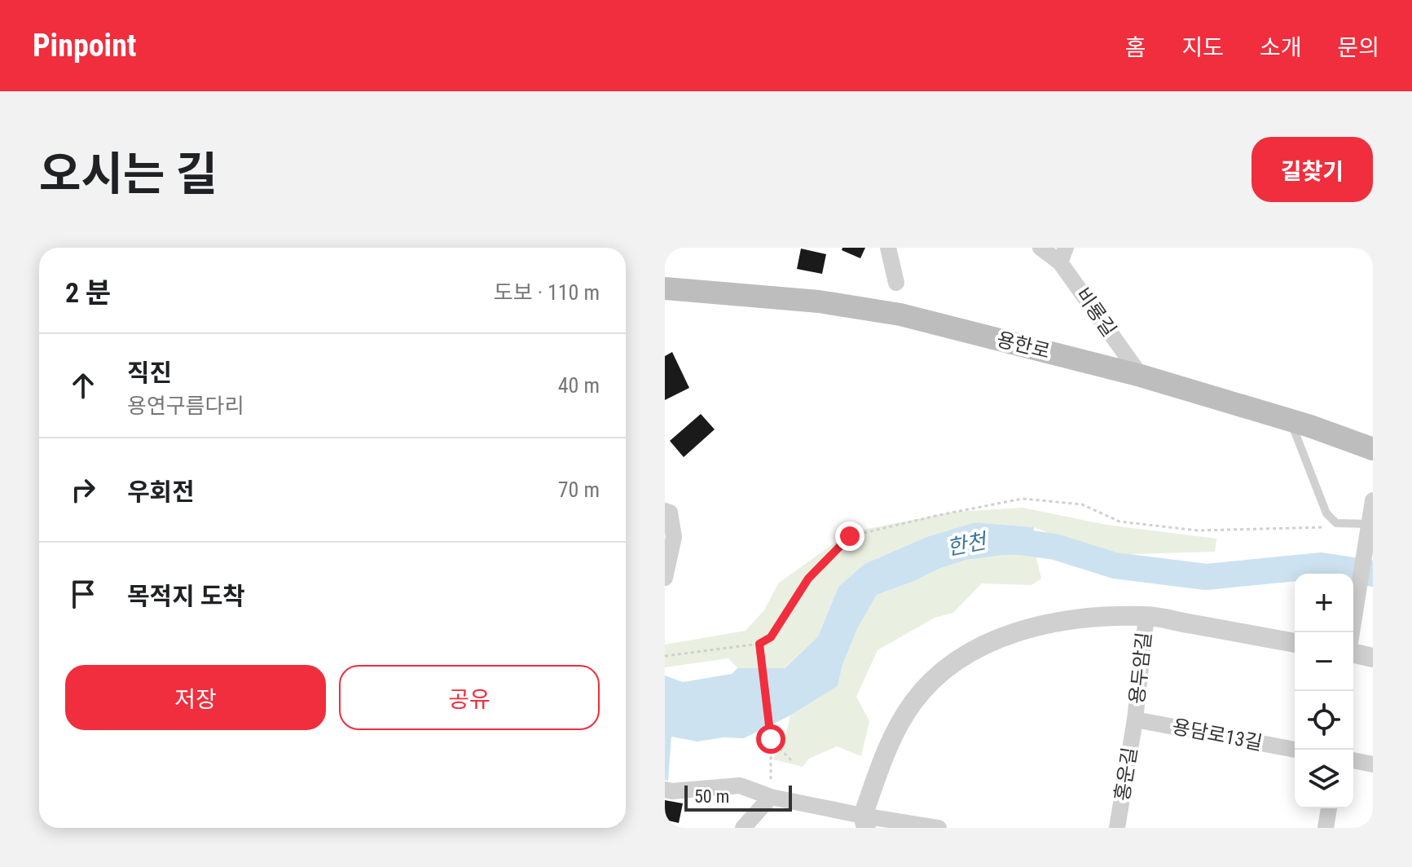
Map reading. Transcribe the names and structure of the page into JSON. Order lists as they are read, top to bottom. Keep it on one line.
{"streets":{"main road":["용한로"],"street":["비룡길","용두암길","용담로13길","홍운길"]},"crossings":[["비룡길","용한로"],["용두암길","용담로13길"],["용두암길","홍운길"],["용담로13길","홍운길"]],"water":["한천"],"scale_bar":"50 m","page":{"header":"Pinpoint","nav":["홈","지도","소개","문의"],"title":"오시는 길","buttons":["길찾기",["저장","공유"]],"heading":["2 분","도보 · 110 m"],"list":[["직진","용연구름다리","40 m"],["우회전","70 m"],"목적지 도착"],"map_buttons":["+","−"],"scale":"50 m"}}
